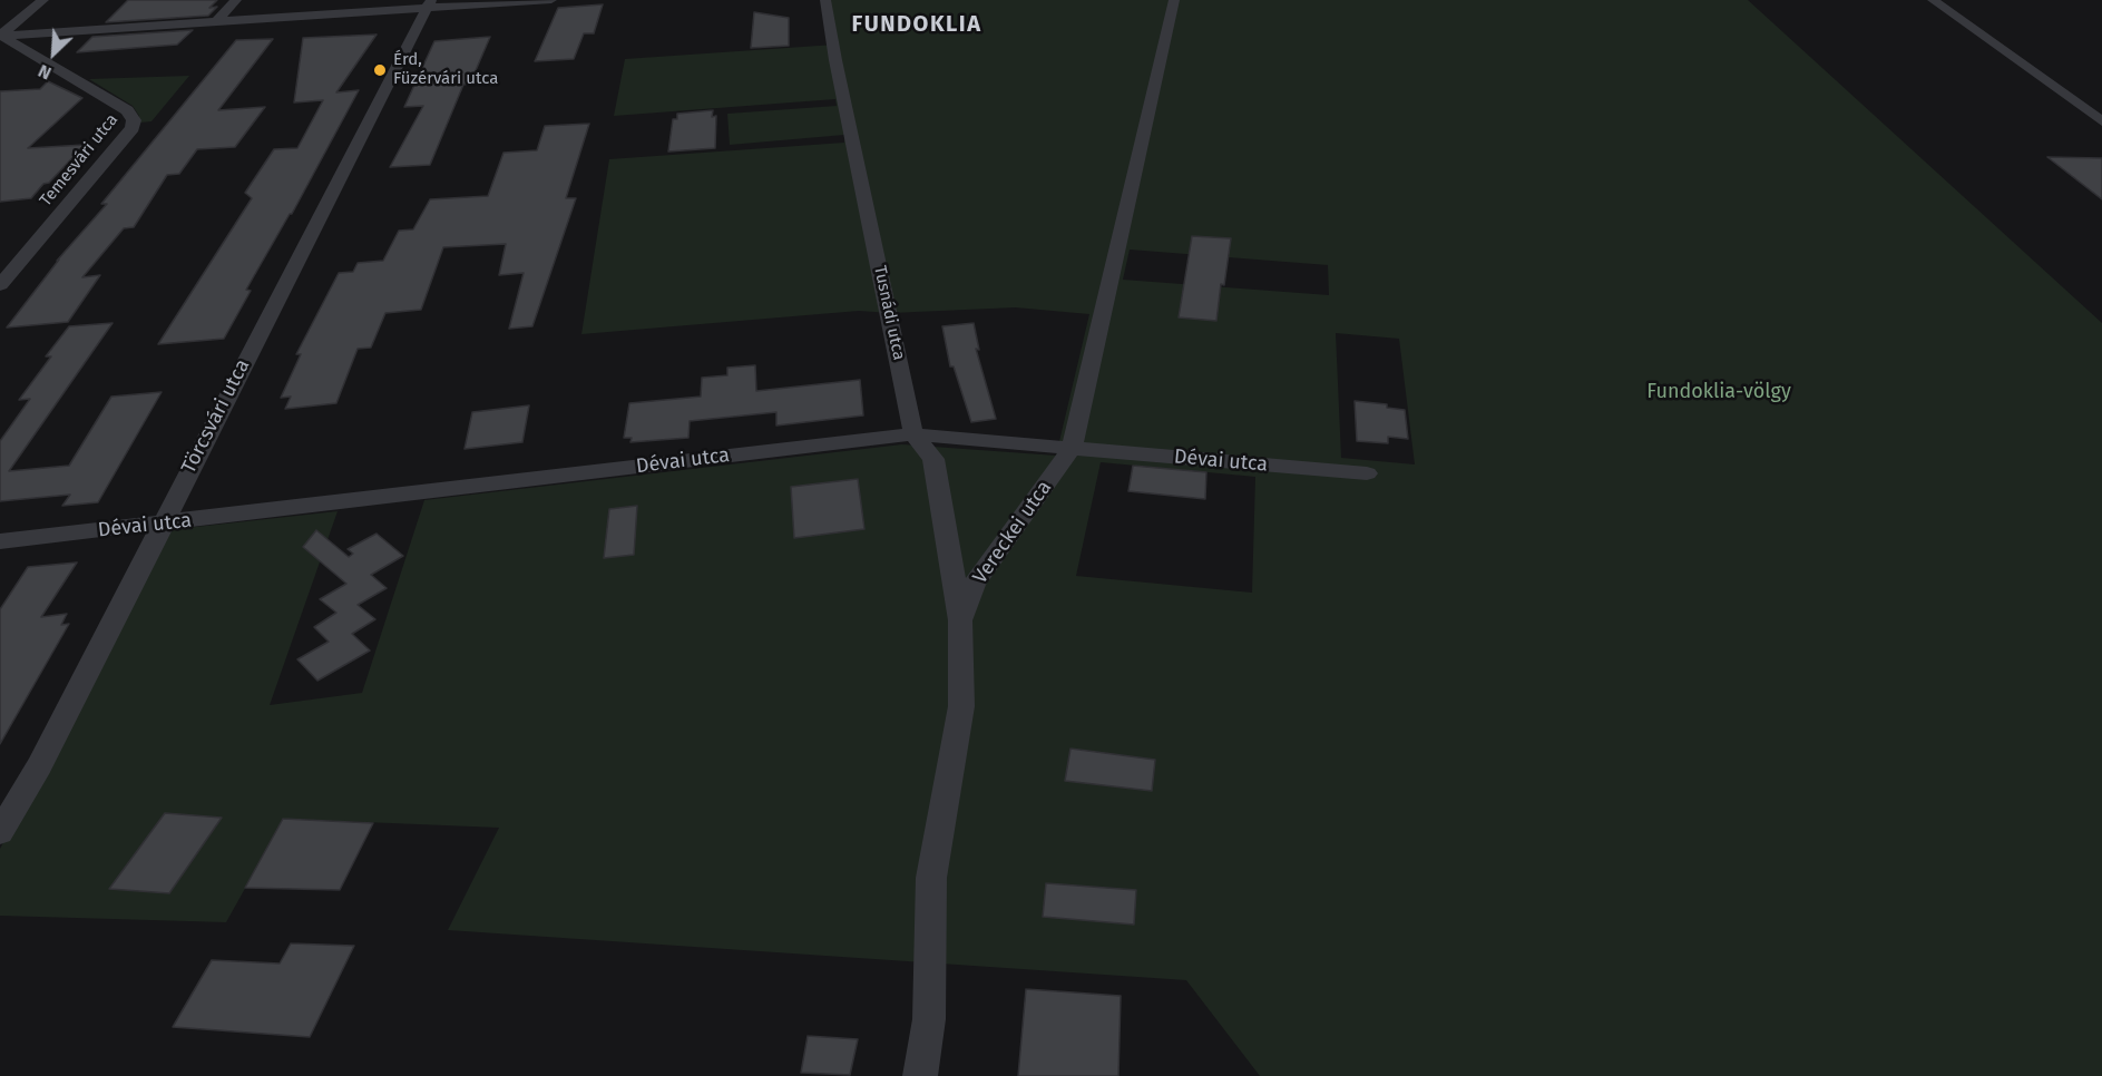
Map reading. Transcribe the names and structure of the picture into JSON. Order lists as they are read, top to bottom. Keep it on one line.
{"streets":{"street":["Temesvári utca","Tusnádi utca","Törcsvári utca","Dévai utca","Vereckei utca"]},"crossings":[["Tusnádi utca","Dévai utca"],["Tusnádi utca","Vereckei utca"],["Törcsvári utca","Dévai utca"],["Dévai utca","Vereckei utca"]],"districts":["FUNDOKLIA"],"parks":["Fundoklia-völgy"],"places":["Érd, Füzérvári utca"],"north":"bottom left"}
